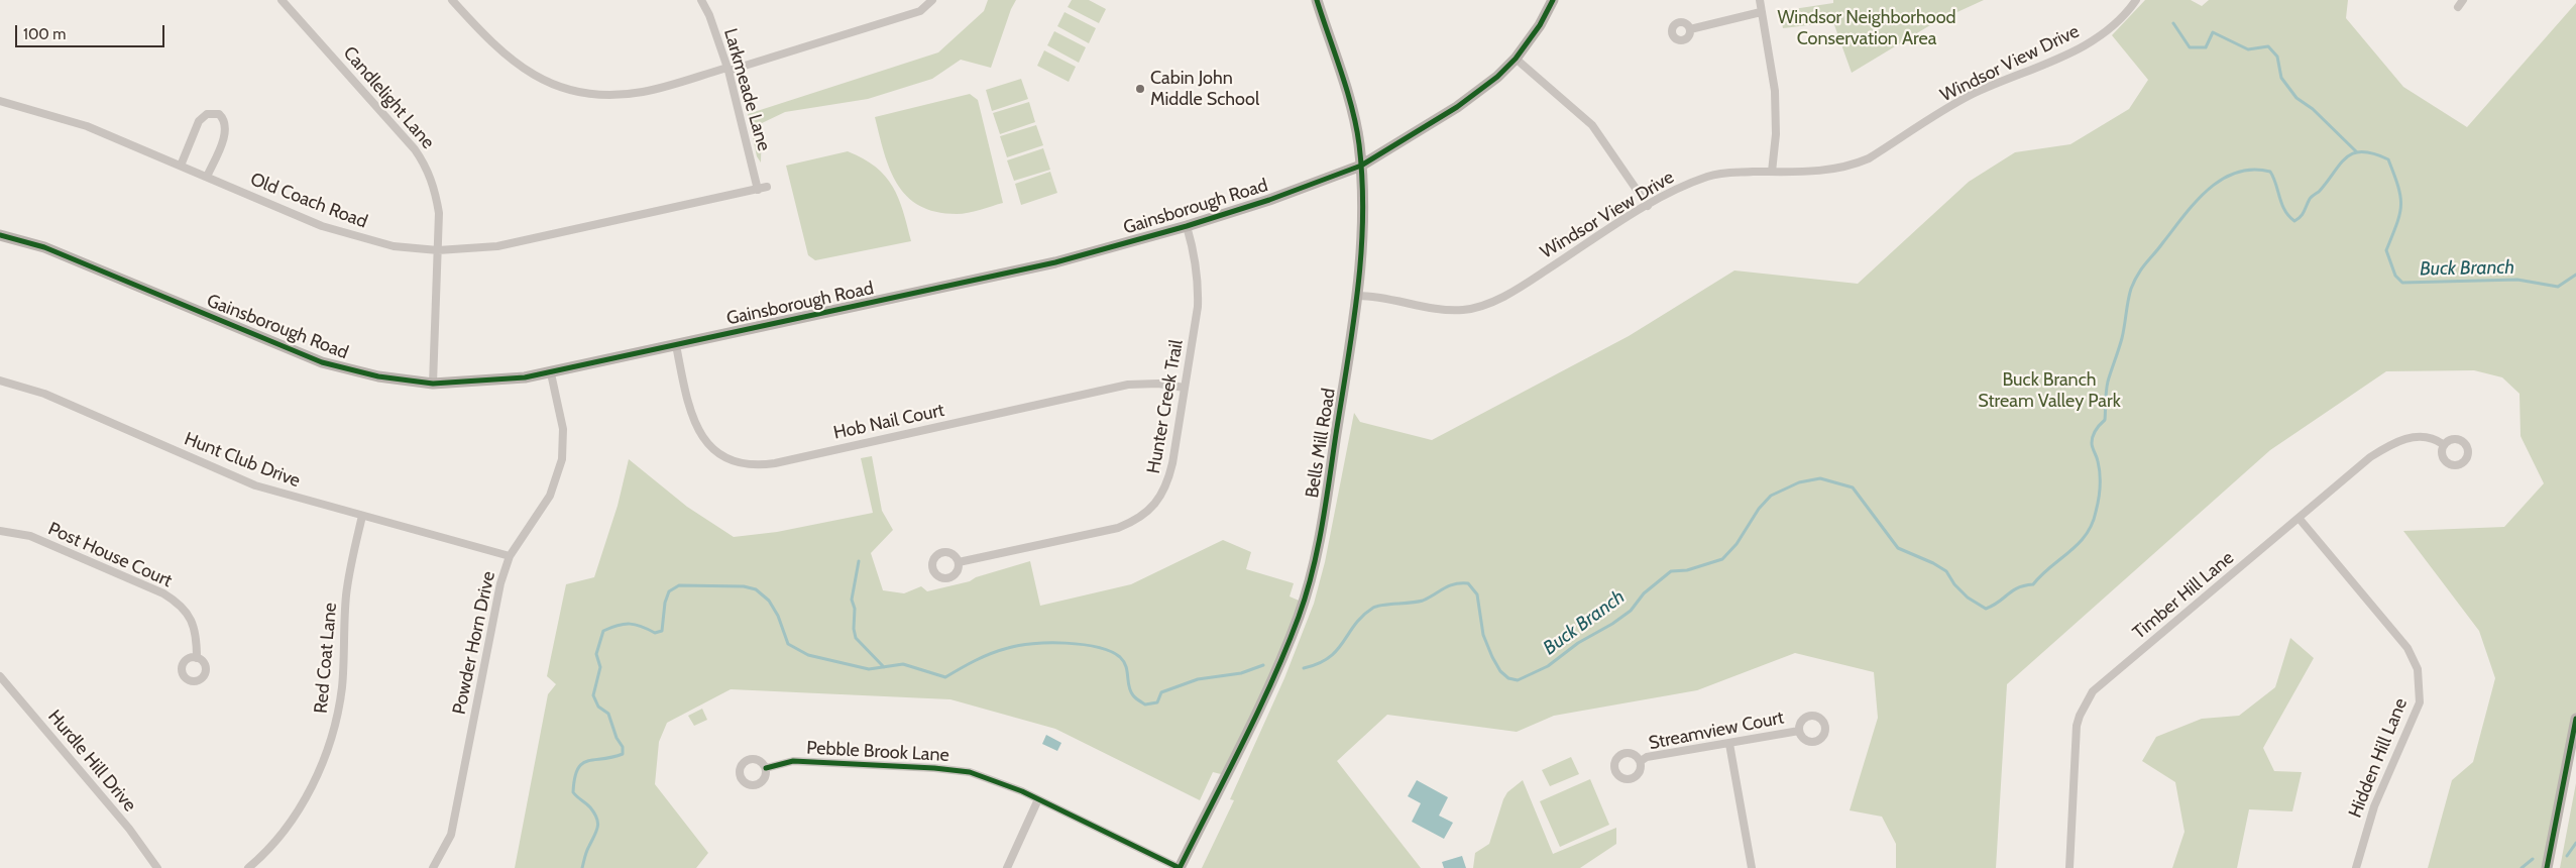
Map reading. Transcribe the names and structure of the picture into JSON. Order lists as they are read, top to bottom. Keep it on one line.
{"streets":{"street":["Windsor View Drive","Larkmeade Lane","Candlelight Lane","Old Coach Road","Gainsborough Road","Hunter Creek Trail","Hob Nail Court","Bells Mill Road","Hunt Club Drive","Post House Court","Timber Hill Lane","Powder Horn Drive","Red Coat Lane","Streamview Court","Pebble Brook Lane","Hidden Hill Lane","Hurdle Hill Drive"]},"crossings":[["Windsor View Drive","Bells Mill Road"],["Larkmeade Lane","Old Coach Road"],["Candlelight Lane","Old Coach Road"],["Candlelight Lane","Gainsborough Road"],["Gainsborough Road","Hunter Creek Trail"],["Gainsborough Road","Hob Nail Court"],["Gainsborough Road","Bells Mill Road"],["Gainsborough Road","Powder Horn Drive"],["Hunter Creek Trail","Hob Nail Court"],["Bells Mill Road","Pebble Brook Lane"],["Hunt Club Drive","Powder Horn Drive"],["Hunt Club Drive","Red Coat Lane"],["Timber Hill Lane","Hidden Hill Lane"]],"water":["Buck Branch"],"parks":["Windsor Neighborhood Conservation Area","Buck Branch Stream Valley Park"],"places":["Cabin John Middle School"],"scale_bar":"100 m"}
